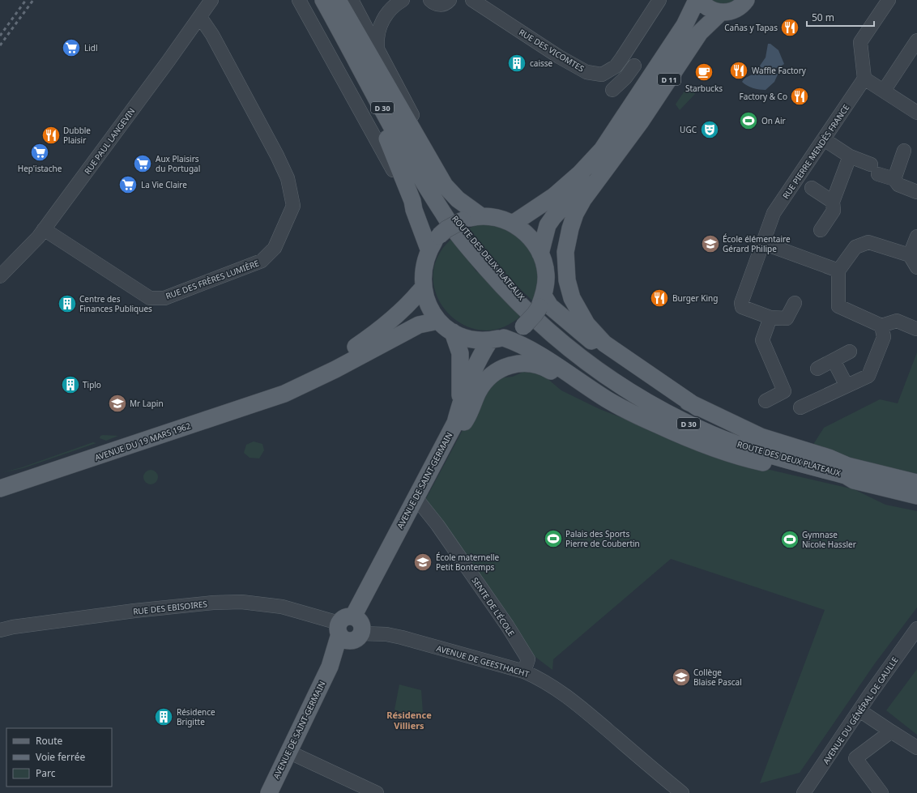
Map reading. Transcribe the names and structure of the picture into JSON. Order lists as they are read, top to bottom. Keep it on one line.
{"streets":{"main road":["D 11","D 30","ROUTE DES DEUX PLATEAUX","AVENUE DU 19 MARS 1962","AVENUE DE SAINT-GERMAIN"],"street":["RUE DES VICOMTES","RUE PAUL LANGEVIN","RUE PIERRE MENDÈS FRANCE","RUE DES FRÈRES LUMIÈRE","SENTE DE L'ÉCOLE","RUE DES EBISOIRES","AVENUE DE GEESTHACHT","AVENUE DU GÉNÉRAL DE GAULLE"]},"crossings":[["RUE PAUL LANGEVIN","RUE DES FRÈRES LUMIÈRE"],["AVENUE DE SAINT-GERMAIN","SENTE DE L'ÉCOLE"],["AVENUE DE SAINT-GERMAIN","RUE DES EBISOIRES"],["AVENUE DE SAINT-GERMAIN","AVENUE DE GEESTHACHT"],["SENTE DE L'ÉCOLE","AVENUE DE GEESTHACHT"],["RUE DES EBISOIRES","AVENUE DE GEESTHACHT"]],"districts":["Résidence Villiers"],"places":{"restaurant":["Cañas y Tapas","Waffle Factory","Factory & Co","Dubble Plaisir","Burger King"],"supermarket":["Lidl","Hep'istache","Aux Plaisirs du Portugal","La Vie Claire"],"building":["caisse","Centre des Finances Publiques","Tiplo","Résidence Brigitte"],"cafe":["Starbucks"],"sports":["On Air","Palais des Sports Pierre de Coubertin","Gymnase Nicole Hassler"],"theatre":["UGC"],"school or university":["École élémentaire Gérard Philipe","Mr Lapin","École maternelle Petit Bontemps","Collège Blaise Pascal"]},"legend":["Route","Voie ferrée","Parc"],"scale_bar":"50 m"}
